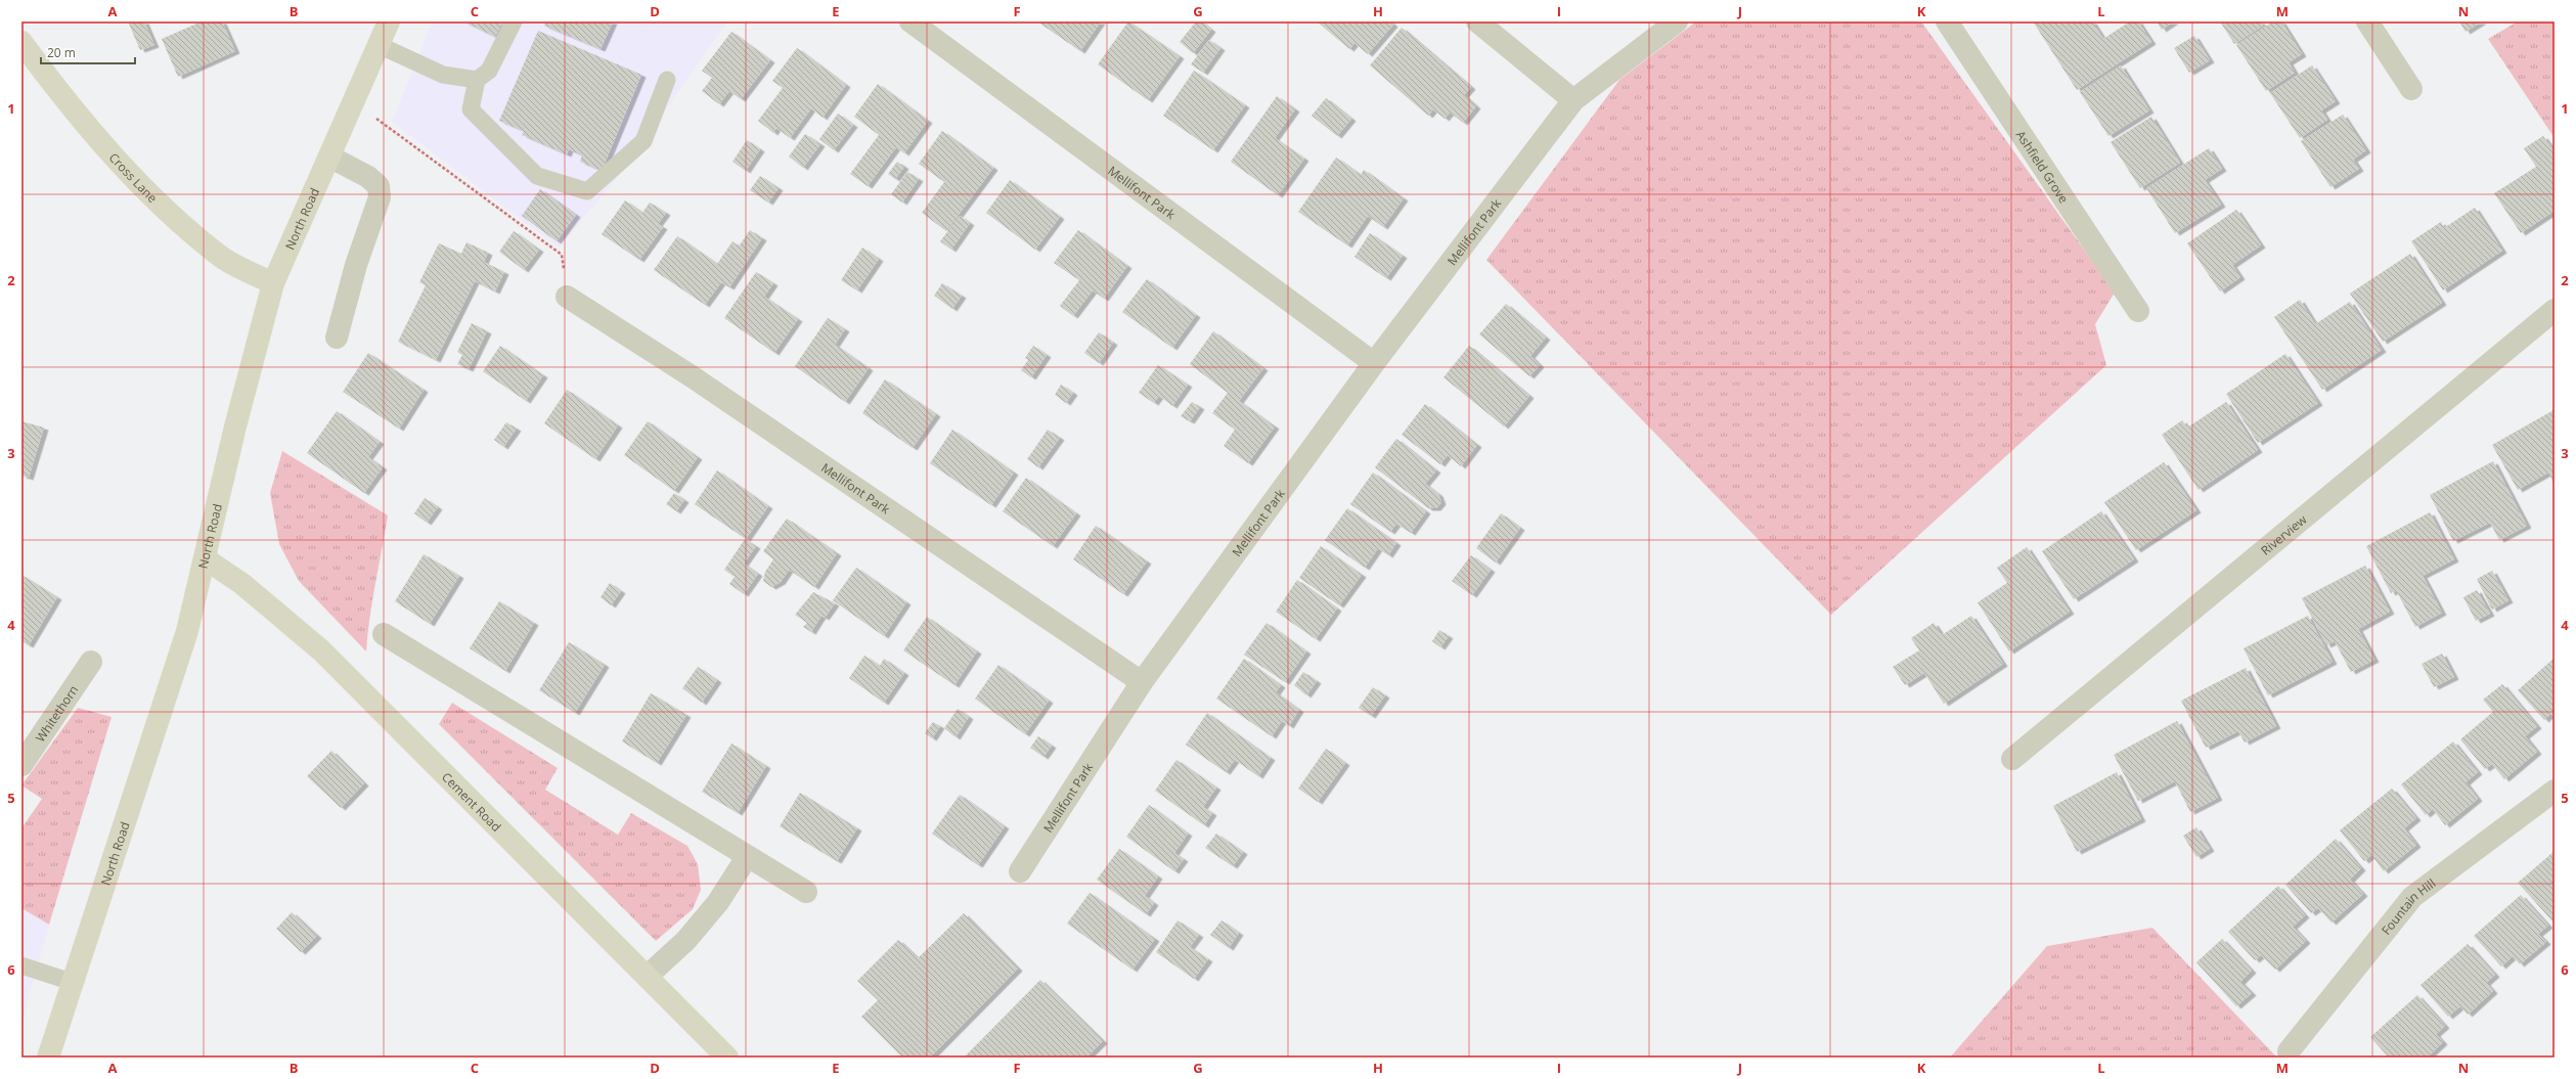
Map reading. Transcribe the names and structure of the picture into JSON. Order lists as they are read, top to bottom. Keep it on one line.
{"streets":{"main road":["Cross Lane","North Road","Cement Road"],"street":["Ashfield Grove","Mellifont Park","Riverview","Whitethorn","Fountain Hill"]},"crossings":[["Cross Lane","North Road"],["North Road","Cement Road"]],"scale_bar":"20 m","grid":{"columns":["A","B","C","D","E","F","G","H","I","J","K","L","M","N"],"rows":["1","2","3","4","5","6"]}}
